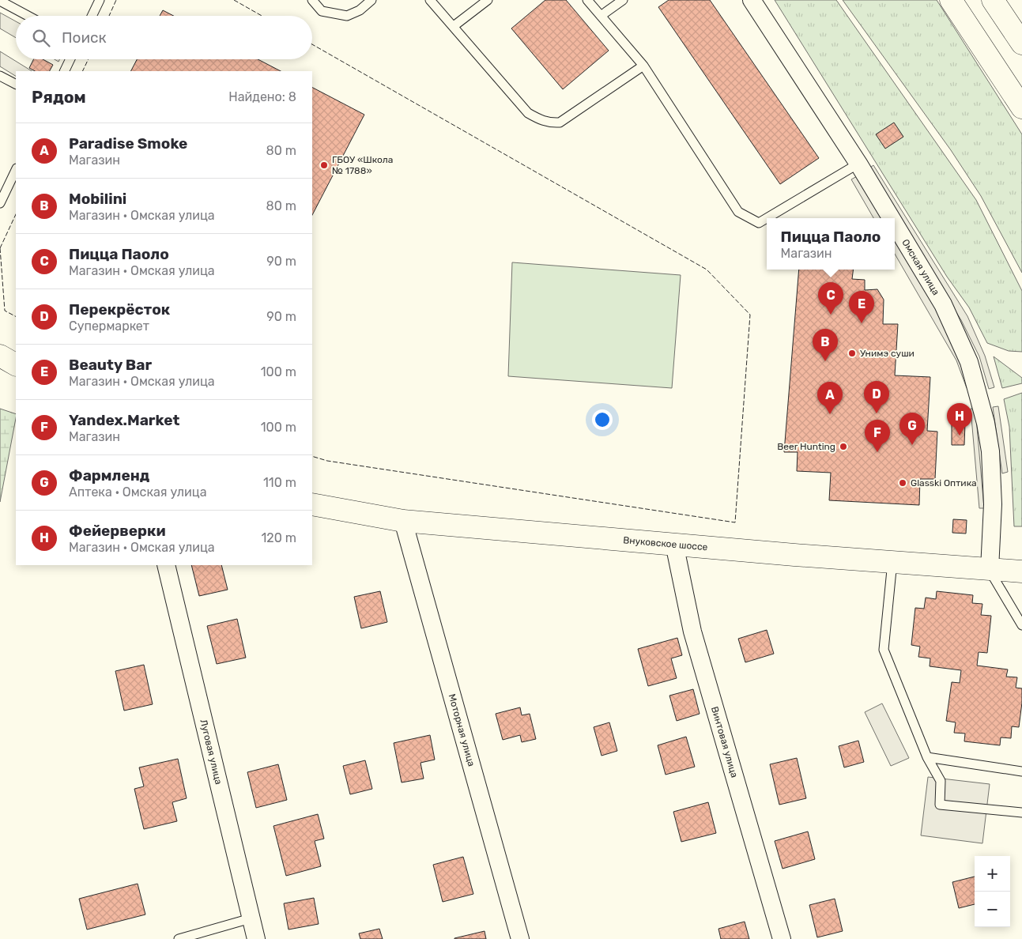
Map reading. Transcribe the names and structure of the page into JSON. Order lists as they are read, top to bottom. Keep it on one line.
{"streets":{"street":["Омская улица","Внуковское шоссе","Моторная улица","Винтовая улица","Луговая улица"]},"crossings":[["Омская улица","Внуковское шоссе"],["Внуковское шоссе","Моторная улица"],["Внуковское шоссе","Винтовая улица"]],"places":["ГБОУ «Школа № 1788»","Унимэ суши","Beer Hunting","Glasski Оптика"],"page":{"search":"Поиск","heading":["Рядом","Найдено: 8"],"list":[{"mark":"A","name":"Paradise Smoke","note":"Магазин","value":"80 m"},{"mark":"B","name":"Mobilini","note":"Магазин · Омская улица","value":"80 m"},{"mark":"C","name":"Пицца Паоло","note":"Магазин · Омская улица","value":"90 m"},{"mark":"D","name":"Перекрёсток","note":"Супермаркет","value":"90 m"},{"mark":"E","name":"Beauty Bar","note":"Магазин · Омская улица","value":"100 m"},{"mark":"F","name":"Yandex.Market","note":"Магазин","value":"100 m"},{"mark":"G","name":"Фармленд","note":"Аптека · Омская улица","value":"110 m"},{"mark":"H","name":"Фейерверки","note":"Магазин · Омская улица","value":"120 m"}],"popup":["Пицца Паоло","Магазин"],"pins":["C","E","B","D","A","H","G","F"],"map_buttons":["+","−"]}}
